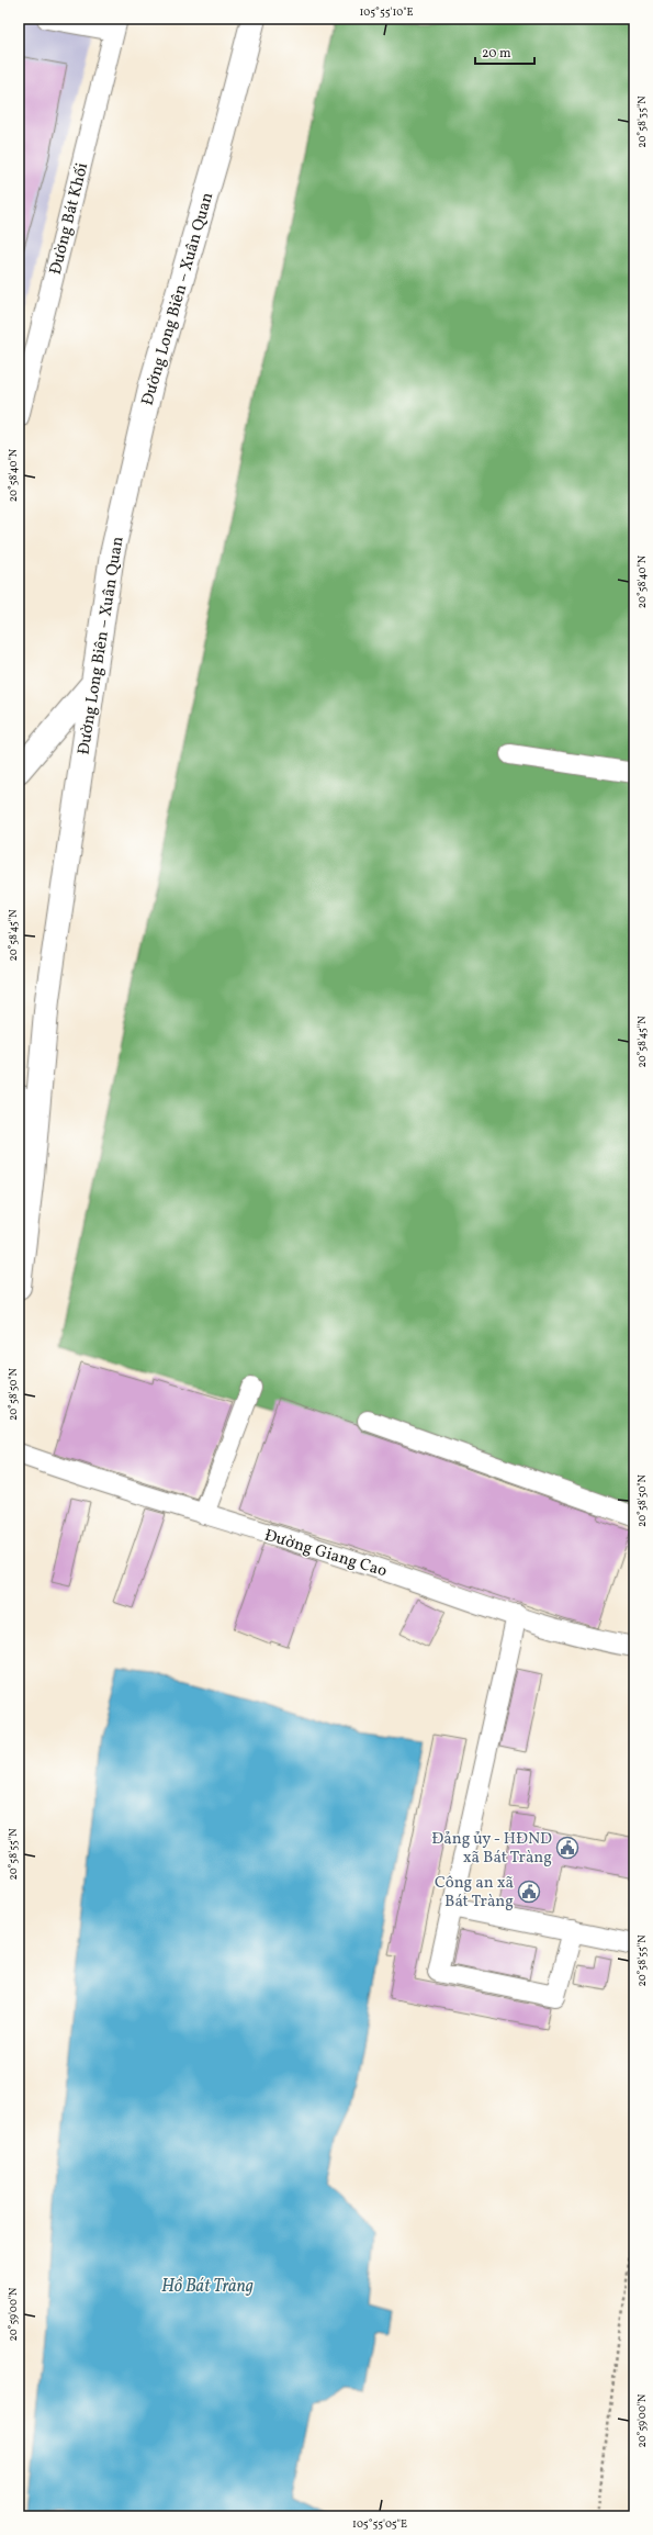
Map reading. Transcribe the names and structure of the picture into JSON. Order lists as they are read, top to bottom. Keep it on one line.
{"streets":{"main road":["Đường Long Biên – Xuân Quan"],"street":["Đường Bát Khối","Đường Giang Cao"]},"water":["Hồ Bát Tràng"],"places":{"public building":["Đảng ủy - HĐND xã Bát Tràng","Công an xã Bát Tràng"]},"scale_bar":"20 m","coordinates":["105°55'10\"E","20°58'35\"N","20°58'40\"N","20°58'45\"N","20°58'50\"N","20°58'55\"N","20°59'00\"N","105°55'05\"E"]}
